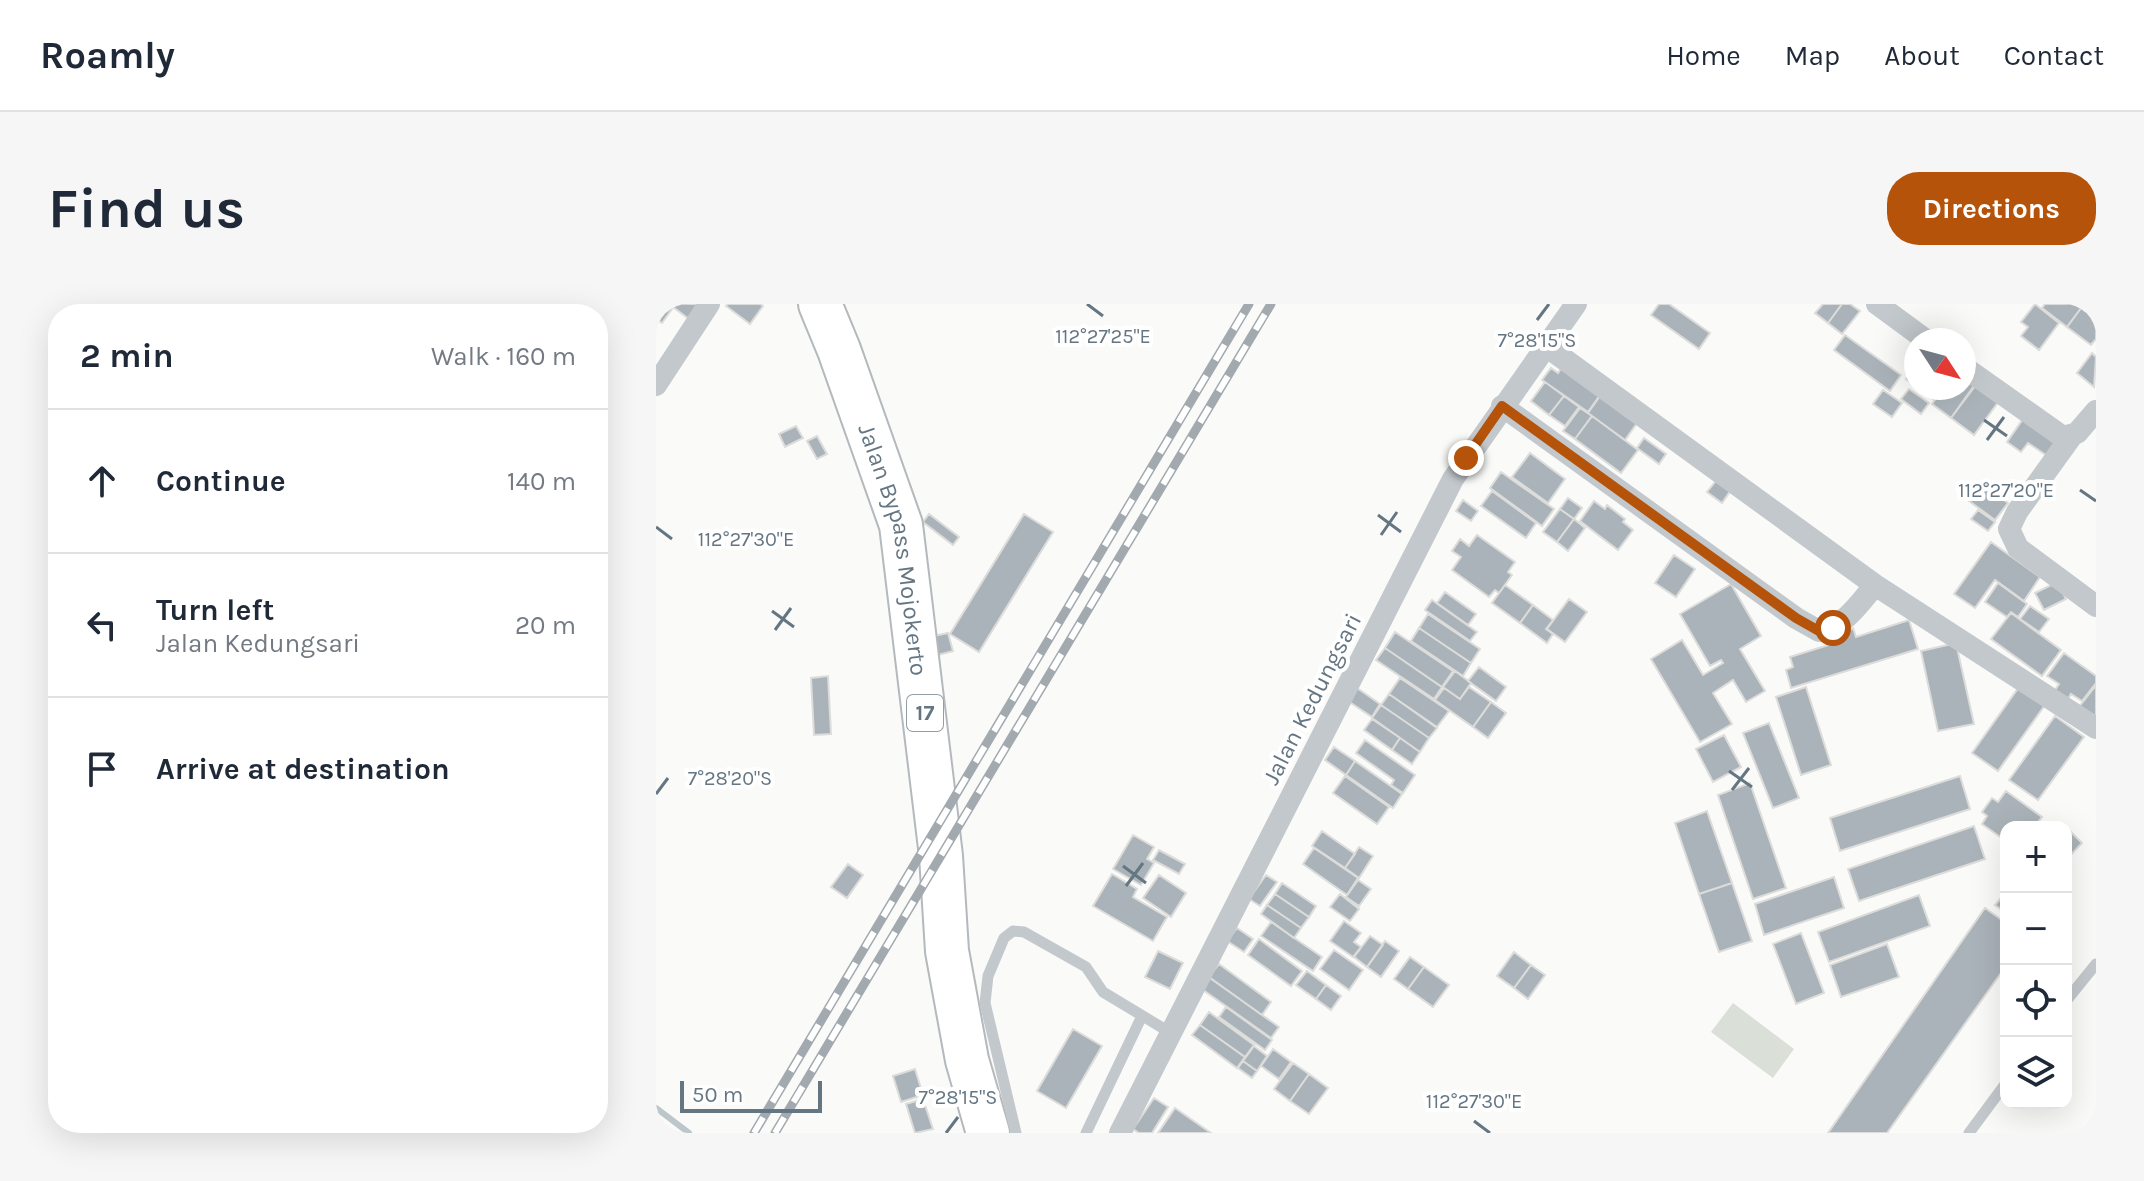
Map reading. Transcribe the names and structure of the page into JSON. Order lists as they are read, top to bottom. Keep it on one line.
{"streets":{"highway":["Jalan Bypass Mojokerto","17"],"street":["Jalan Kedungsari"]},"scale_bar":"50 m","north":"bottom right","page":{"header":"Roamly","nav":["Home","Map","About","Contact"],"buttons":"Directions","title":"Find us","heading":["2 min","Walk · 160 m"],"list":[["Continue","140 m"],["Turn left","Jalan Kedungsari","20 m"],"Arrive at destination"],"map_buttons":["+","−"],"scale":"50 m"},"coordinates":["112°27'25\"E","7°28'15\"S","112°27'20\"E","112°27'30\"E","7°28'20\"S"]}
